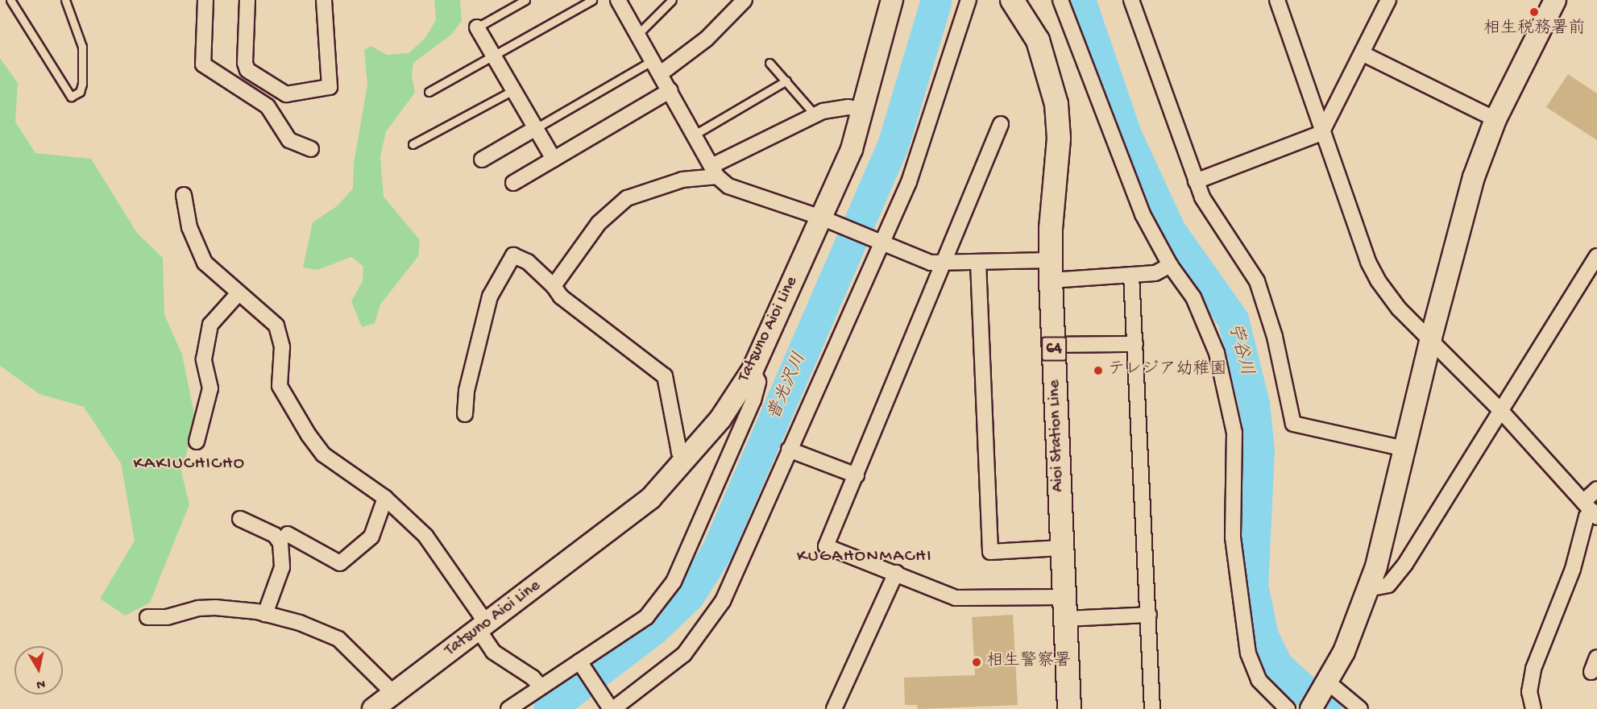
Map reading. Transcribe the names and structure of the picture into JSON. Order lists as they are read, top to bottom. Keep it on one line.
{"streets":{"main road":["Tatsuno Aioi Line","64","Aioi Station Line"]},"districts":["KAKIUCHICHO","KUGAHONMACHI"],"water":["苧谷川","普光沢川"],"places":["相生税務署前","テレジア幼稚園","相生警察署"],"north":"bottom"}
